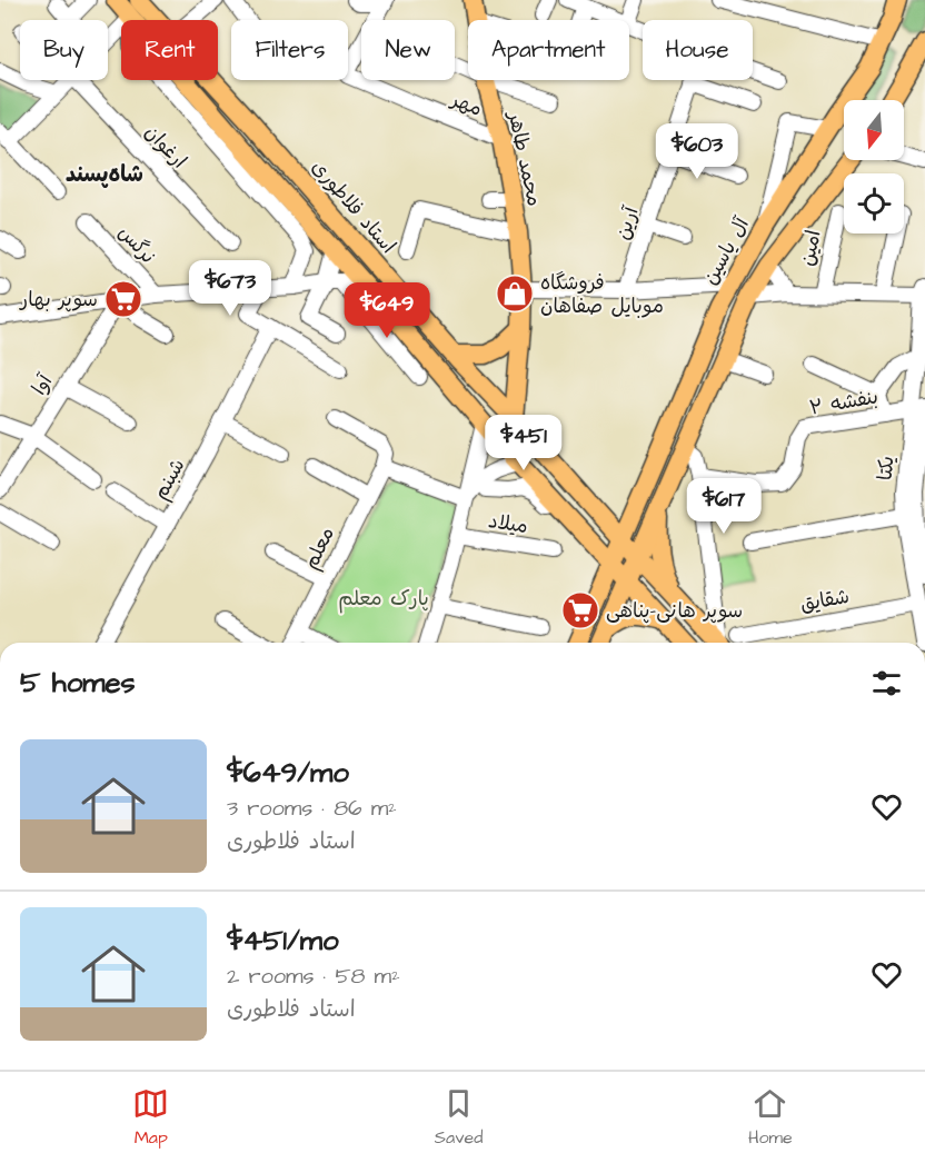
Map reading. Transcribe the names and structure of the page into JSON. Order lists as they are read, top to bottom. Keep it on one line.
{"streets":{"main road":["محمد طاهر","استاد فلاطوری","آل یاسین"],"street":["مهر","ارغوان","آرین","نرگس","امین","آوا","بنفشه ۲","یکتا","شبنم","میلاد","معلم","شقایق"]},"crossings":[["مهر","محمد طاهر"],["محمد طاهر","استاد فلاطوری"],["استاد فلاطوری","آل یاسین"],["بنفشه ۲","یکتا"],["یکتا","شقایق"]],"districts":["شاه‌پسند"],"parks":["پارک معلم"],"places":{"shop":["فروشگاه موبایل صفاهان"],"supermarket":["سوپر بهار","سوپر هانی-پناهی"]},"north":"bottom","page":{"chip":["Buy","Rent","Filters","New","Apartment","House"],"price":["$603","$673","$649","$451","$617"],"heading":"5 homes","list":[{"name":"$649/mo","note":"3 rooms · 86 m² · استاد فلاطوری"},{"name":"$451/mo","note":"2 rooms · 58 m² · استاد فلاطوری"}],"tabs":["Map","Saved","Home"]}}
